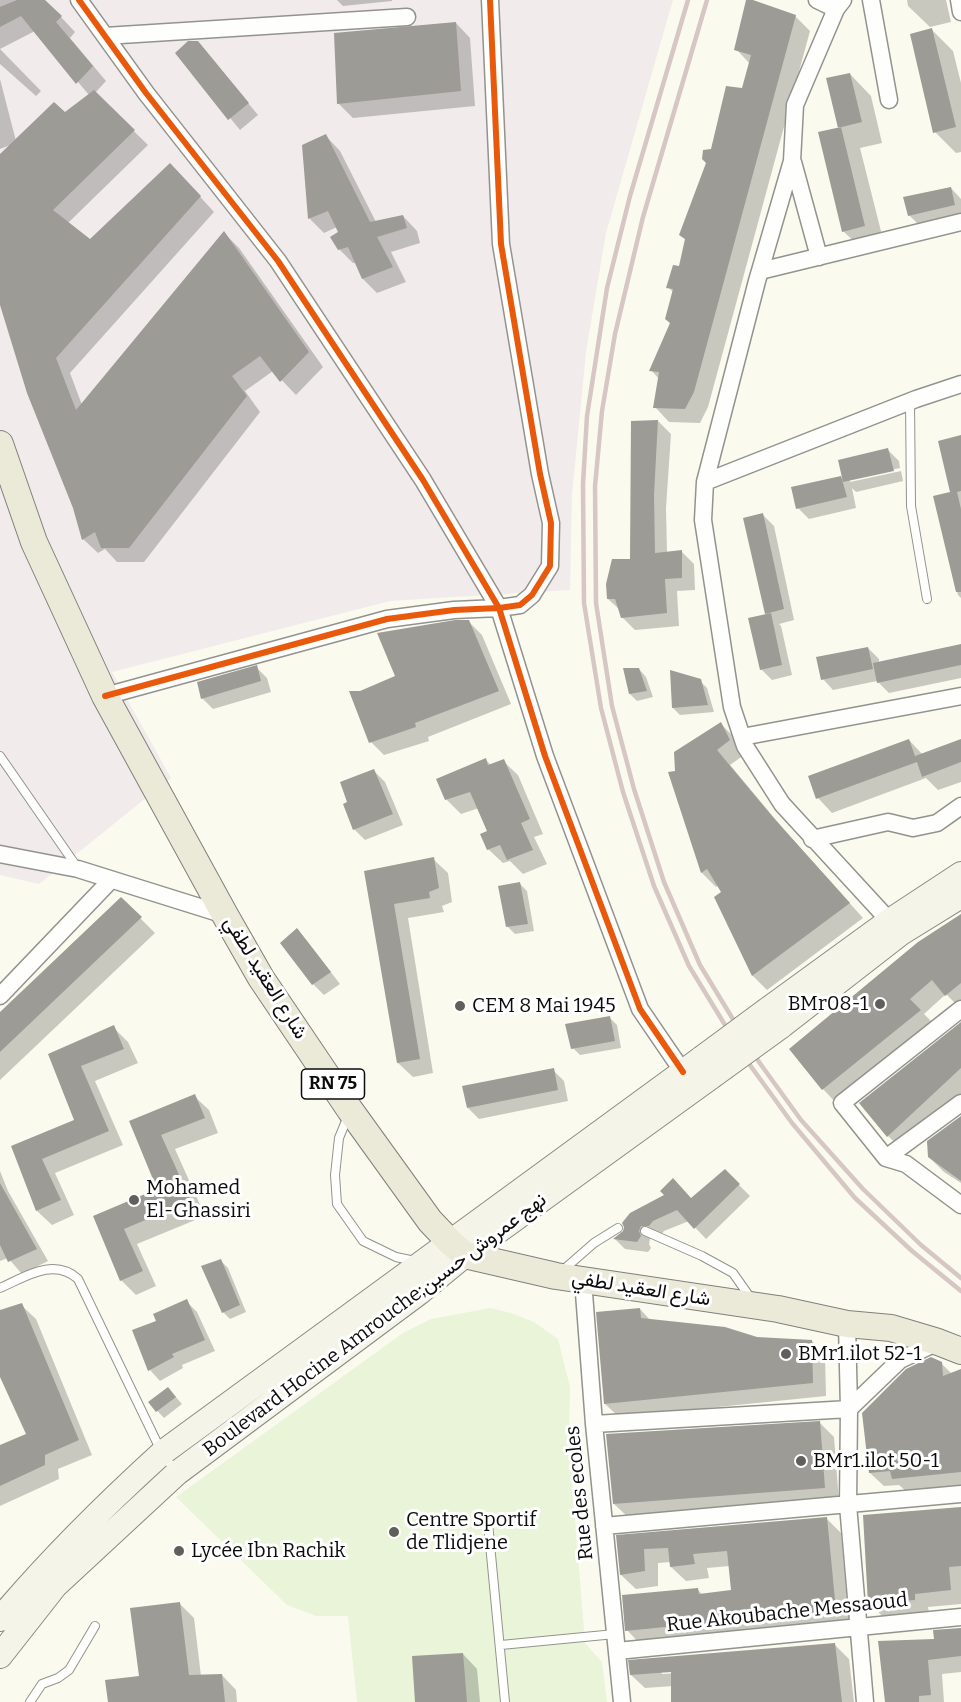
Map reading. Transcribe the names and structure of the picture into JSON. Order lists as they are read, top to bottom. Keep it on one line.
{"streets":{"main road":["شارع العقيد لطفي","RN 75","Boulevard Hocine Amrouche;نهج عمروش حسين"],"street":["Rue des ecoles","Rue Akoubache Messaoud"]},"crossings":[["شارع العقيد لطفي","Boulevard Hocine Amrouche;نهج عمروش حسين"],["شارع العقيد لطفي","Rue des ecoles"],["Rue des ecoles","Rue Akoubache Messaoud"]],"places":["BMr08-1","CEM 8 Mai 1945","Mohamed El-Ghassiri","BMr1.ilot 52-1","BMr1.ilot 50-1","Centre Sportif de Tlidjene","Lycée Ibn Rachik"]}
